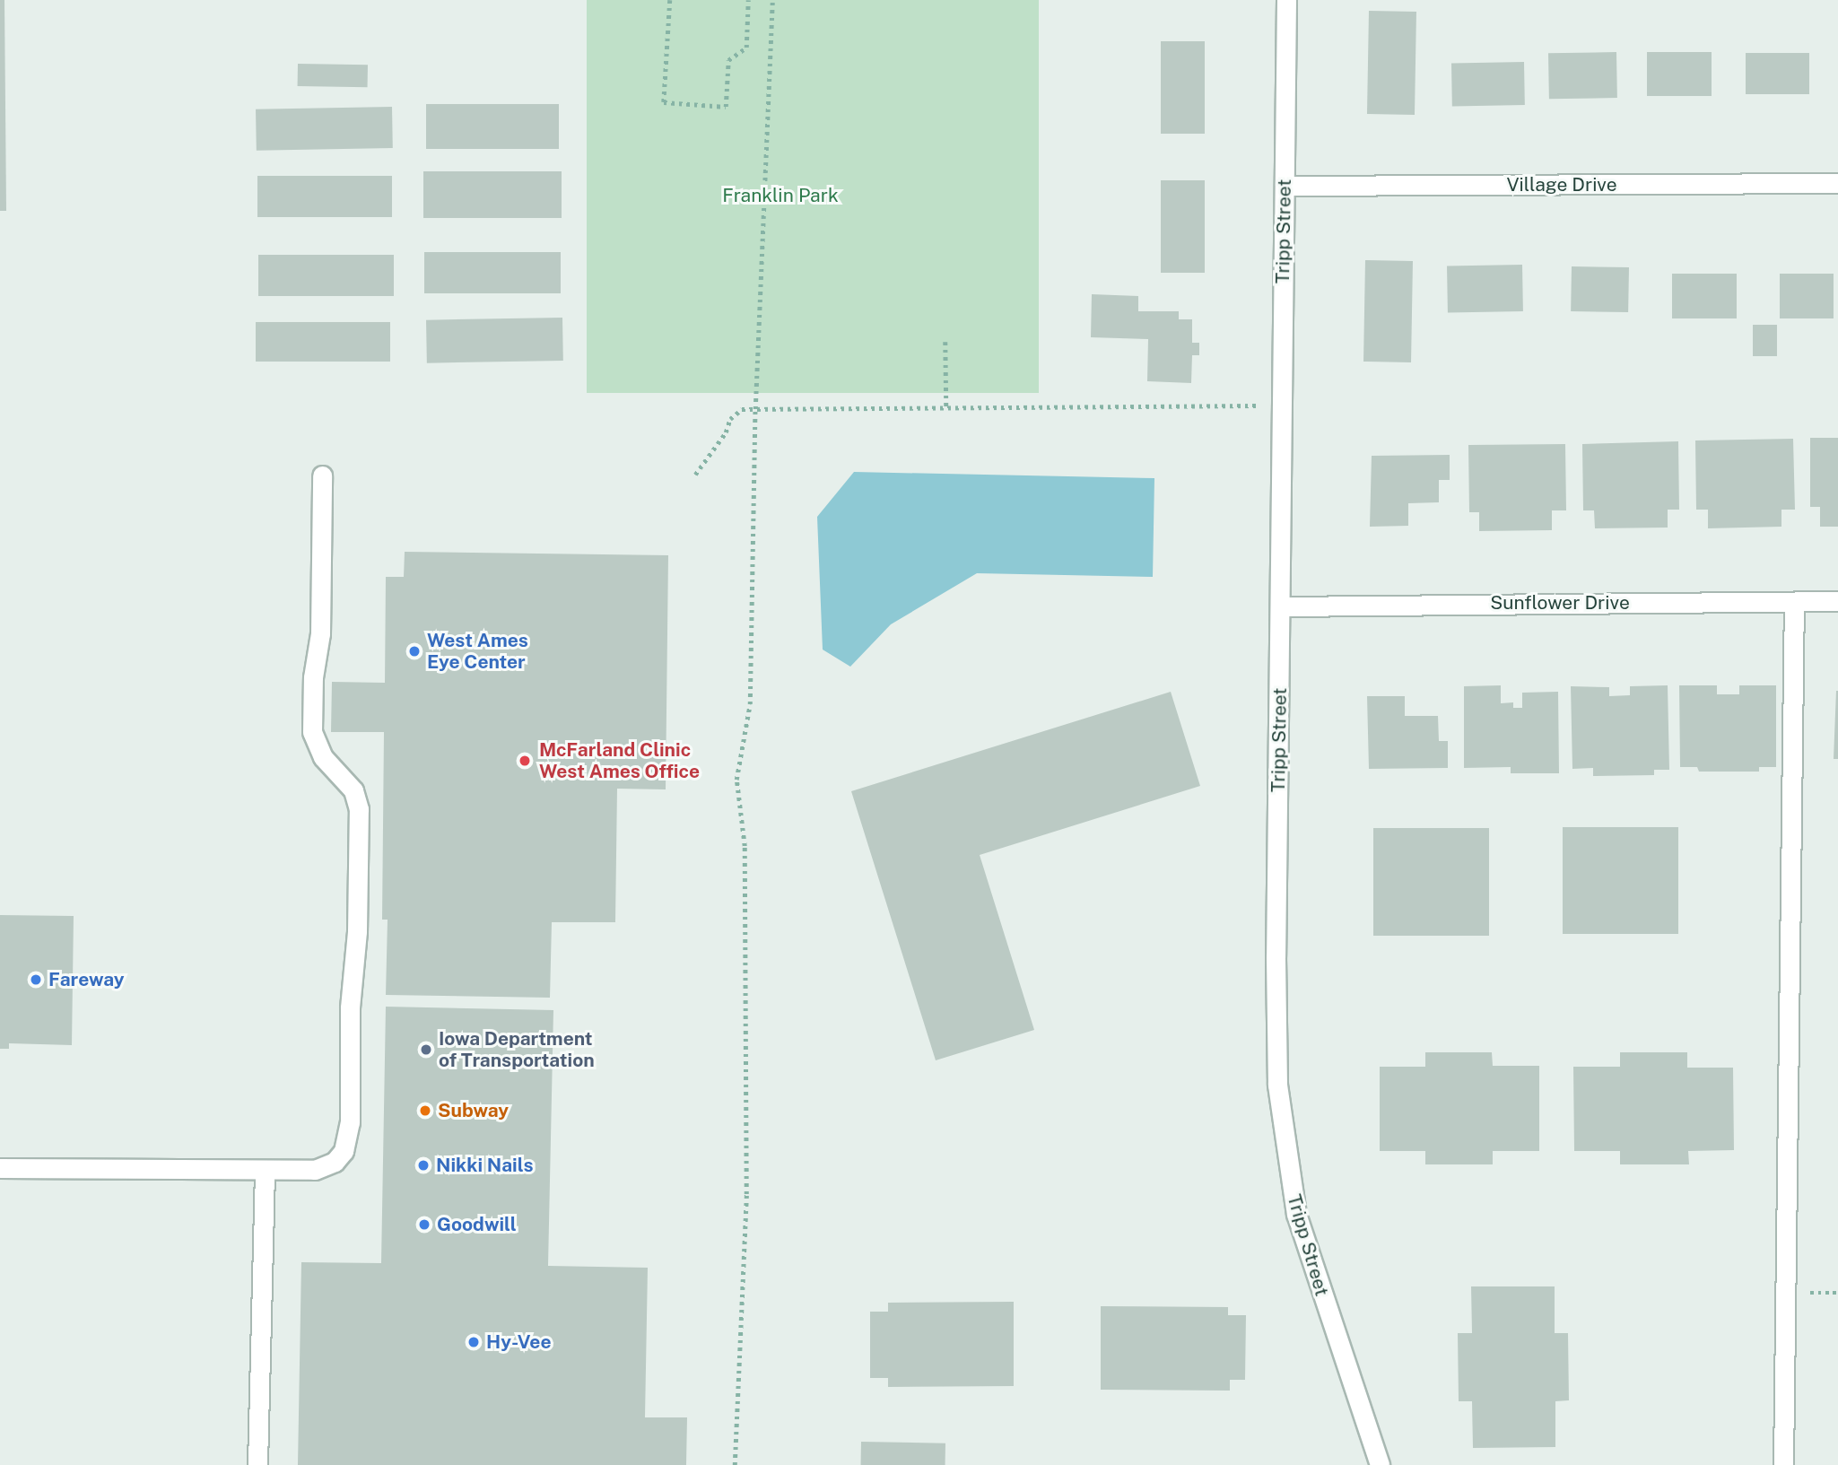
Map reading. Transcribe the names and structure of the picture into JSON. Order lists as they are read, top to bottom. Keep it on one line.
{"streets":{"street":["Village Drive","Tripp Street","Sunflower Drive"]},"crossings":[["Village Drive","Tripp Street"],["Tripp Street","Sunflower Drive"]],"parks":["Franklin Park"],"places":["West Ames Eye Center","McFarland Clinic West Ames Office","Fareway","Iowa Department of Transportation","Subway","Nikki Nails","Goodwill","Hy-Vee"]}
